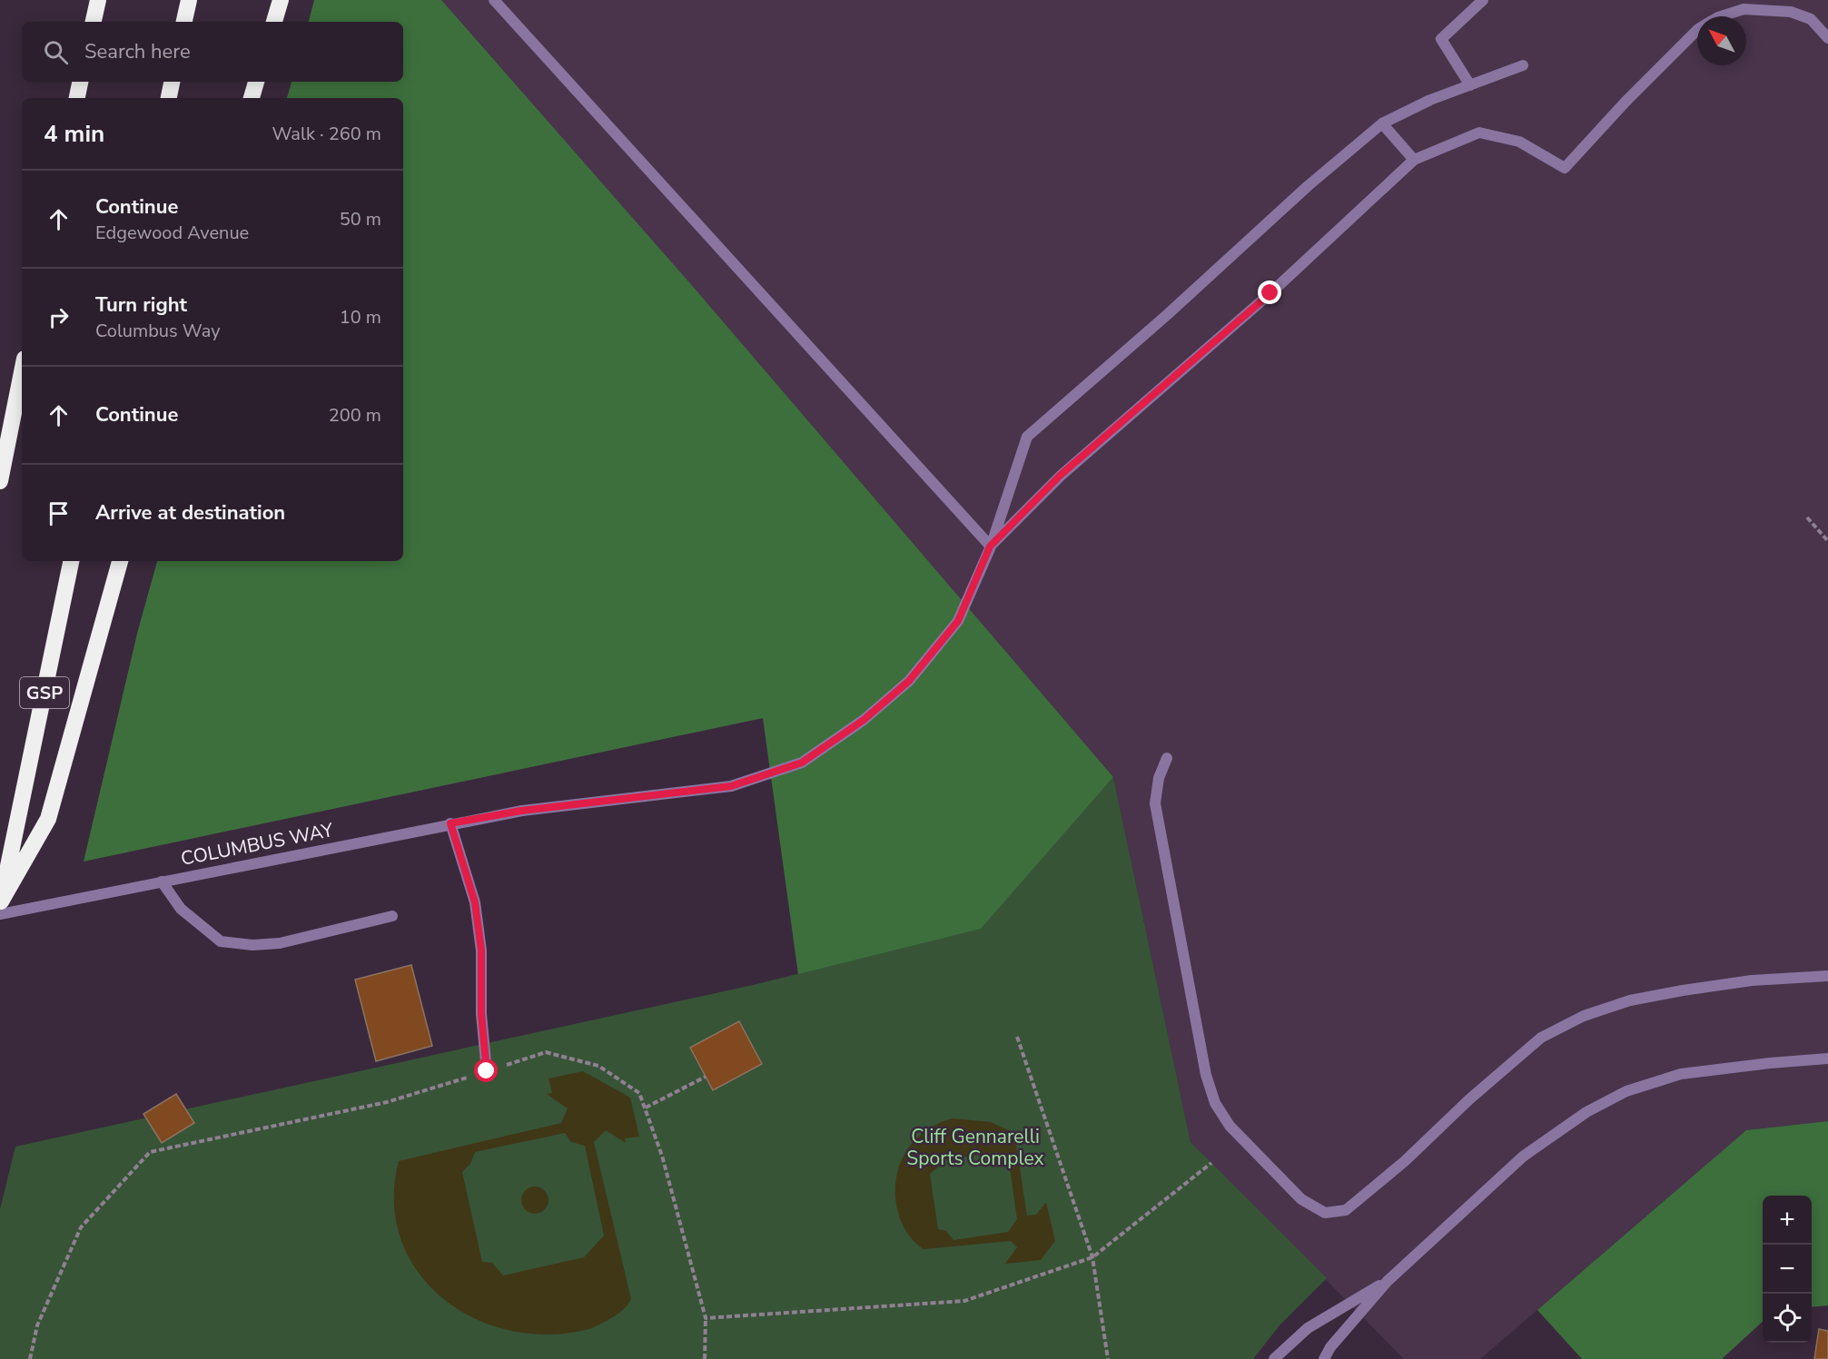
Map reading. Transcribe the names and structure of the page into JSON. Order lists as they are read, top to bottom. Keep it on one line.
{"streets":{"highway":["GSP"],"street":["COLUMBUS WAY"]},"crossings":[["GSP","COLUMBUS WAY"]],"parks":["Cliff Gennarelli Sports Complex"],"north":"top left","page":{"search":"Search here","heading":["4 min","Walk · 260 m"],"list":[["Continue","Edgewood Avenue","50 m"],["Turn right","Columbus Way","10 m"],["Continue","200 m"],"Arrive at destination"],"map_buttons":["+","−"]}}
